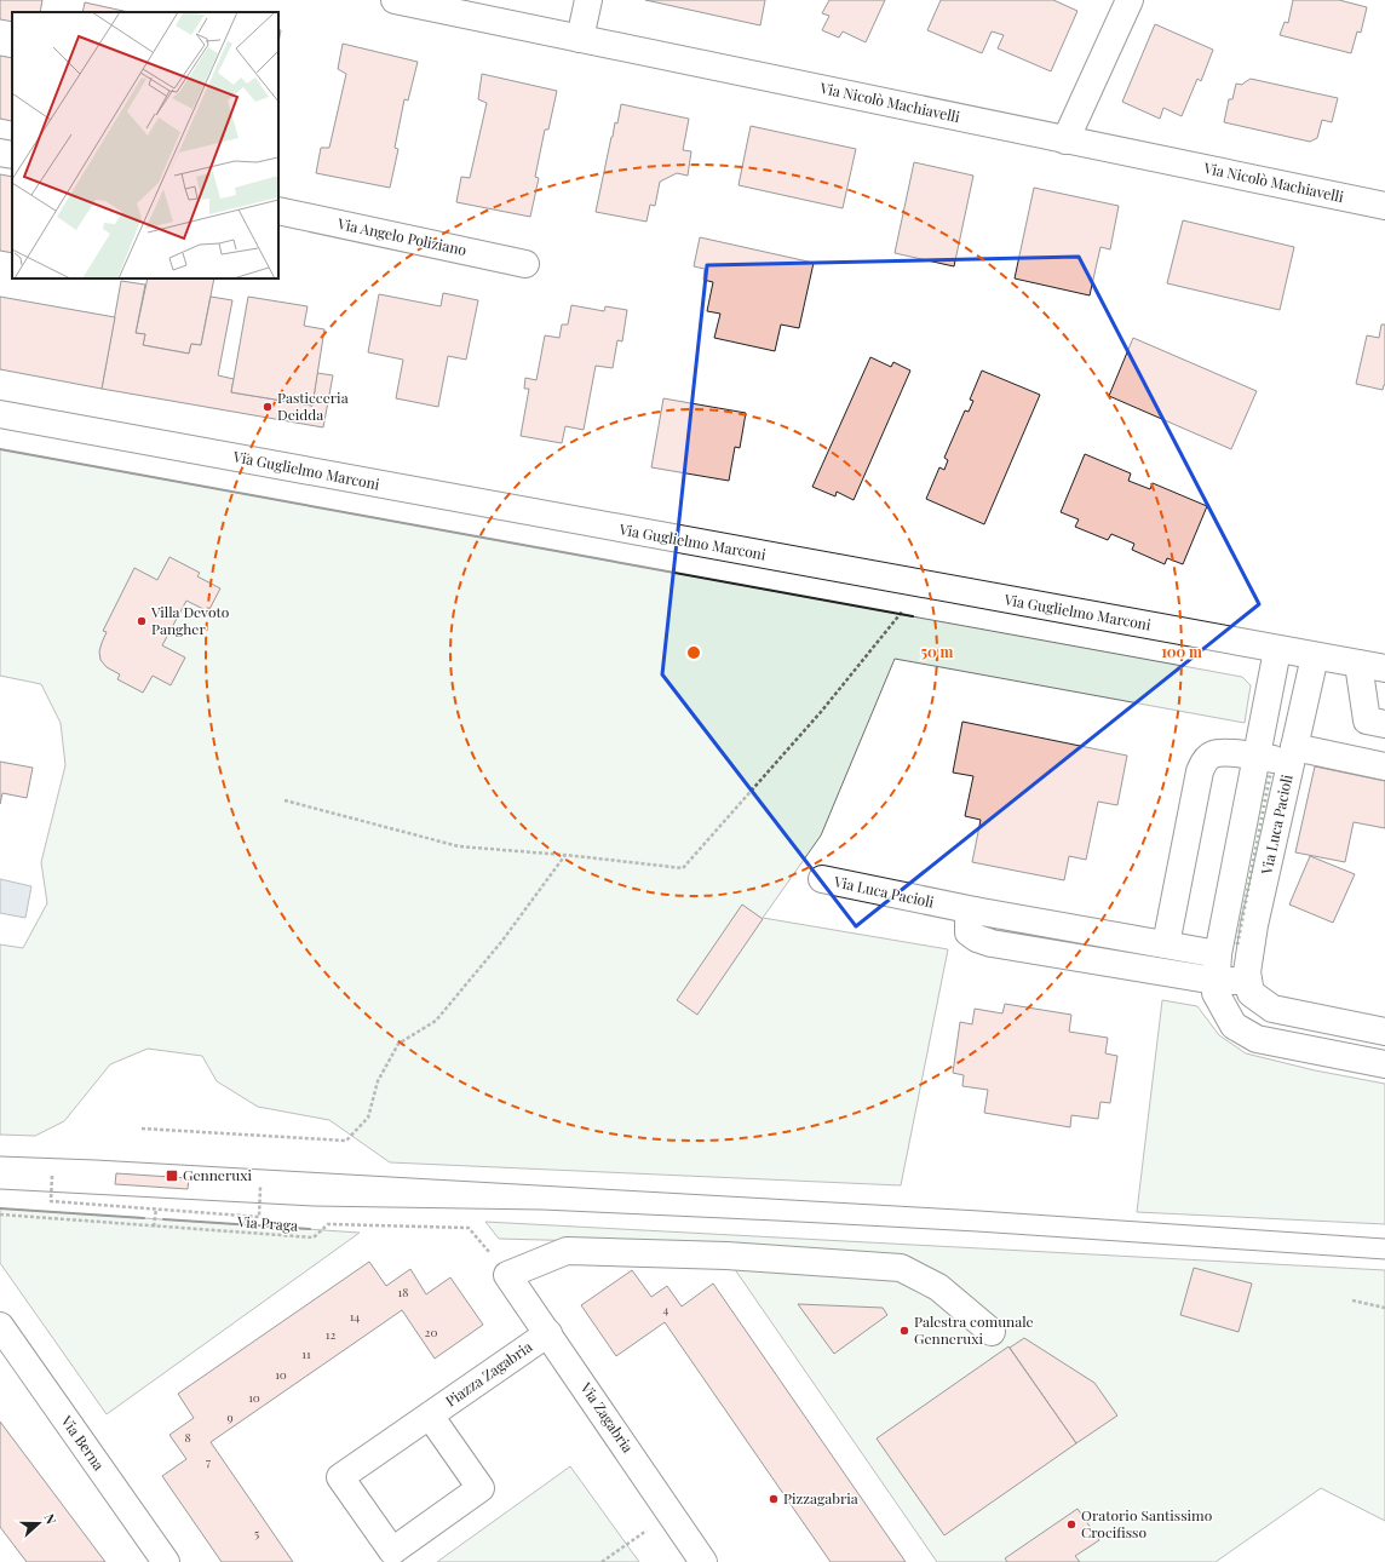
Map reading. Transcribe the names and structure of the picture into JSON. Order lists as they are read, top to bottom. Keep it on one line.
{"streets":{"street":["Via Nicolò Machiavelli","Via Angelo Poliziano","Via Guglielmo Marconi","Via Luca Pacioli","Piazza Zagabria","Via Zagabria","Via Berna"],"path":["Via Praga"]},"crossings":[["Via Guglielmo Marconi","Via Luca Pacioli"],["Via Praga","Via Zagabria"],["Piazza Zagabria","Via Zagabria"]],"places":{"other":["Pasticceria Deidda","Villa Devoto Pangher","Palestra comunale Genneruxi","Pizzagabria","Oratorio Santissimo Crocifisso"],"transit":["Genneruxi"]},"house_numbers":["18","4","14","20","12","11","10","10","9","8","7","5"],"north":"right","rings":["50 m","100 m"]}
